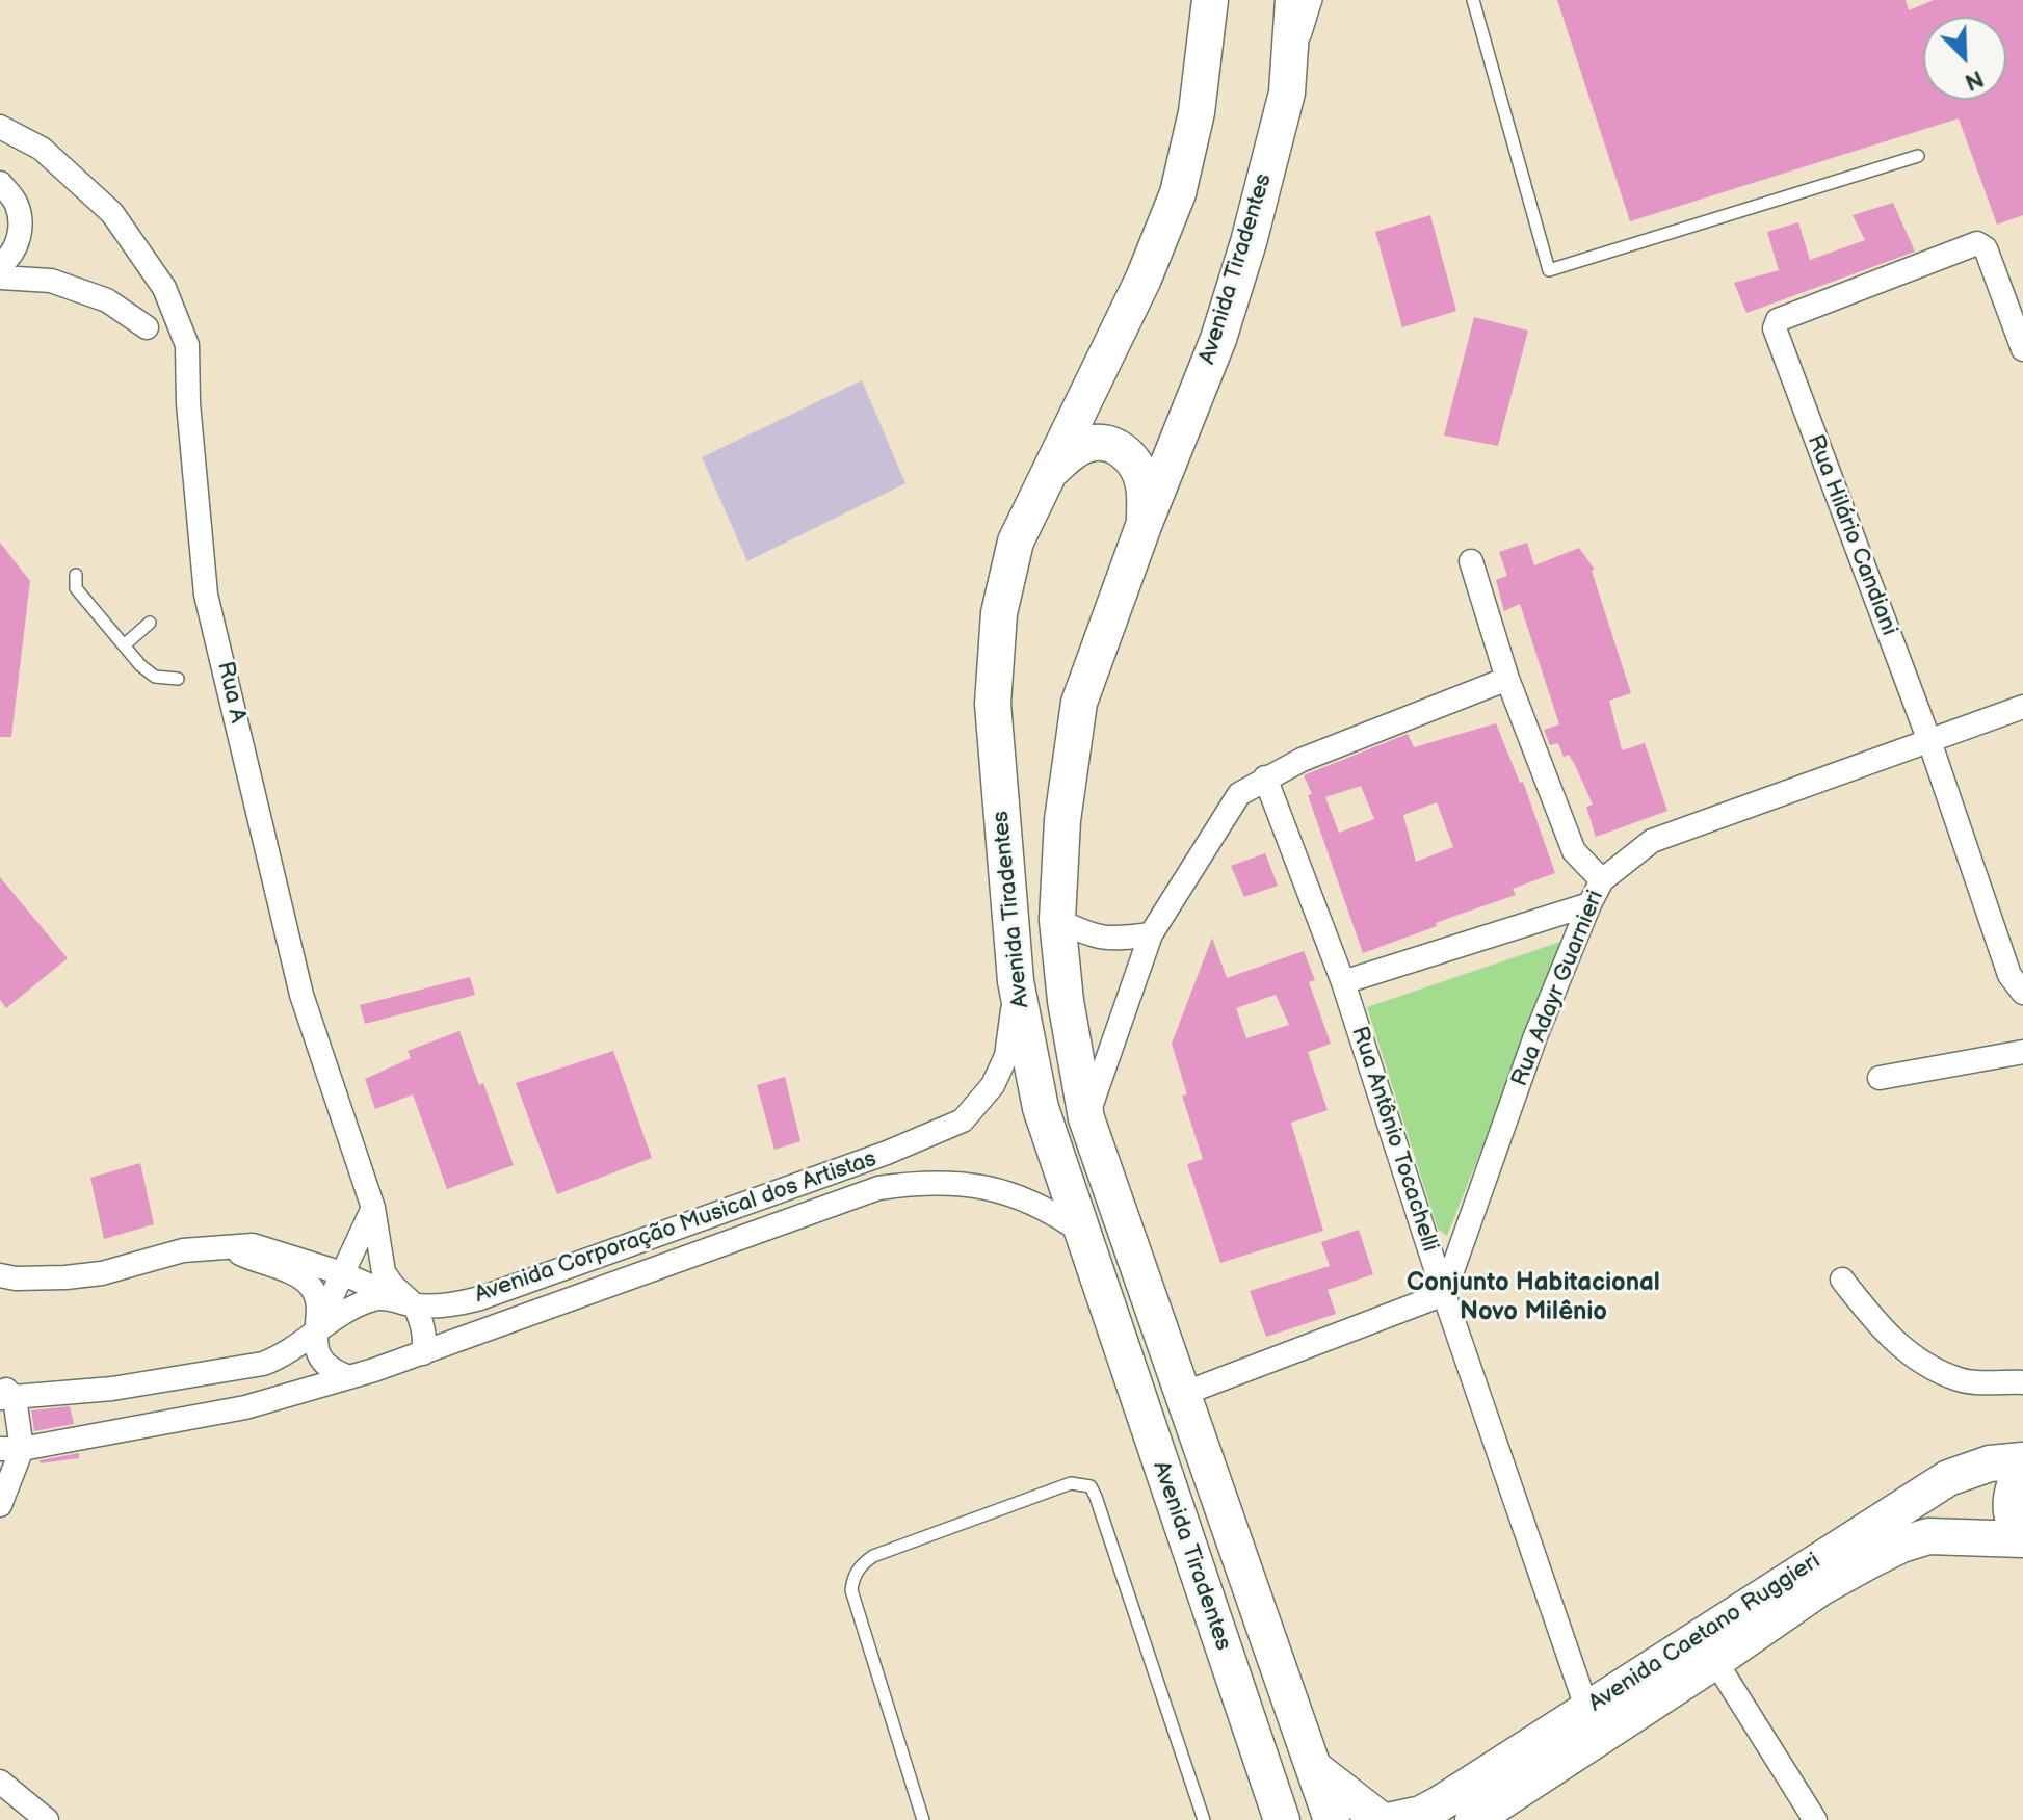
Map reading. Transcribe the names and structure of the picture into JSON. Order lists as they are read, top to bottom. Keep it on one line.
{"streets":{"main road":["Avenida Tiradentes","Avenida Caetano Ruggieri"],"street":["Rua Hilário Candiani","Rua A","Rua Adayr Guarnieri","Rua Antônio Tocachelli","Avenida Corporação Musical dos Artistas"]},"crossings":[["Avenida Tiradentes","Avenida Corporação Musical dos Artistas"],["Rua Hilário Candiani","Rua Adayr Guarnieri"],["Rua A","Avenida Corporação Musical dos Artistas"],["Rua Adayr Guarnieri","Rua Antônio Tocachelli"],["Rua Antônio Tocachelli","Avenida Caetano Ruggieri"]],"districts":["Conjunto Habitacional Novo Milênio"],"north":"bottom right"}
